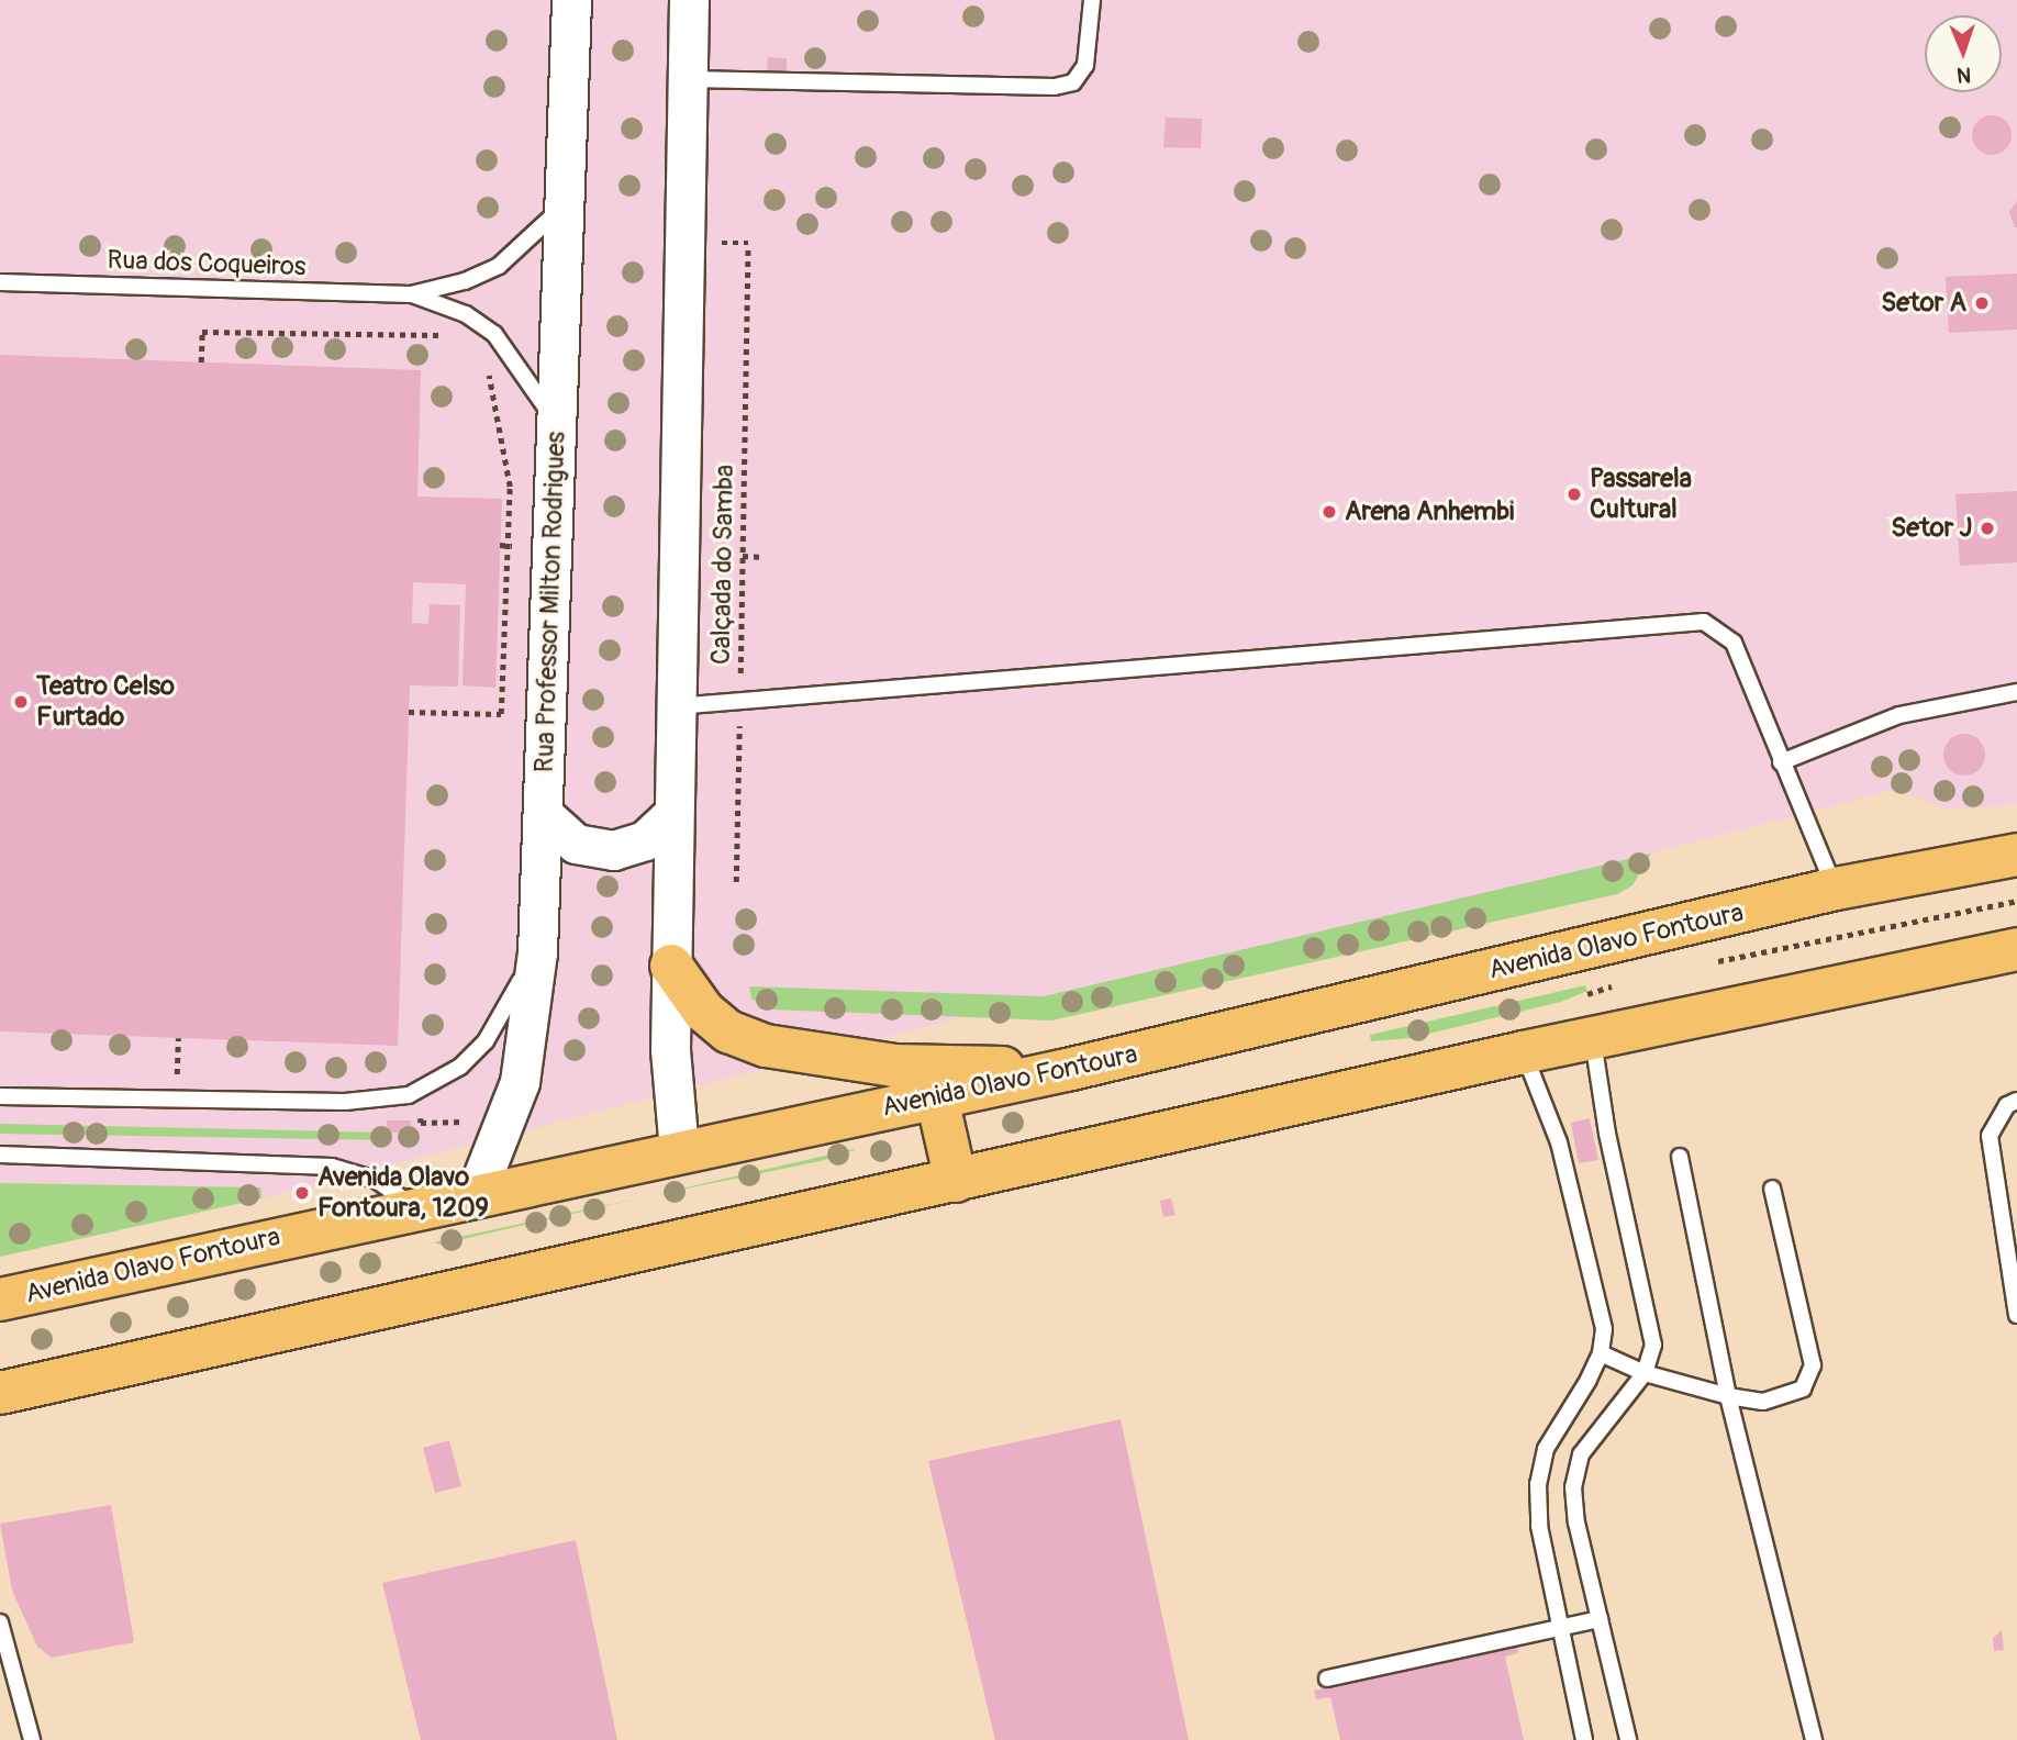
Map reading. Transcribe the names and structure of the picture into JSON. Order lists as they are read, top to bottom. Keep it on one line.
{"streets":{"main road":["Avenida Olavo Fontoura"],"street":["Rua Professor Milton Rodrigues"],"lane":["Rua dos Coqueiros"],"path":["Calçada do Samba"]},"crossings":[["Rua Professor Milton Rodrigues","Avenida Olavo Fontoura"]],"places":["Setor A","Passarela Cultural","Arena Anhembi","Setor J","Teatro Celso Furtado","Avenida Olavo Fontoura, 1209"],"north":"bottom"}
